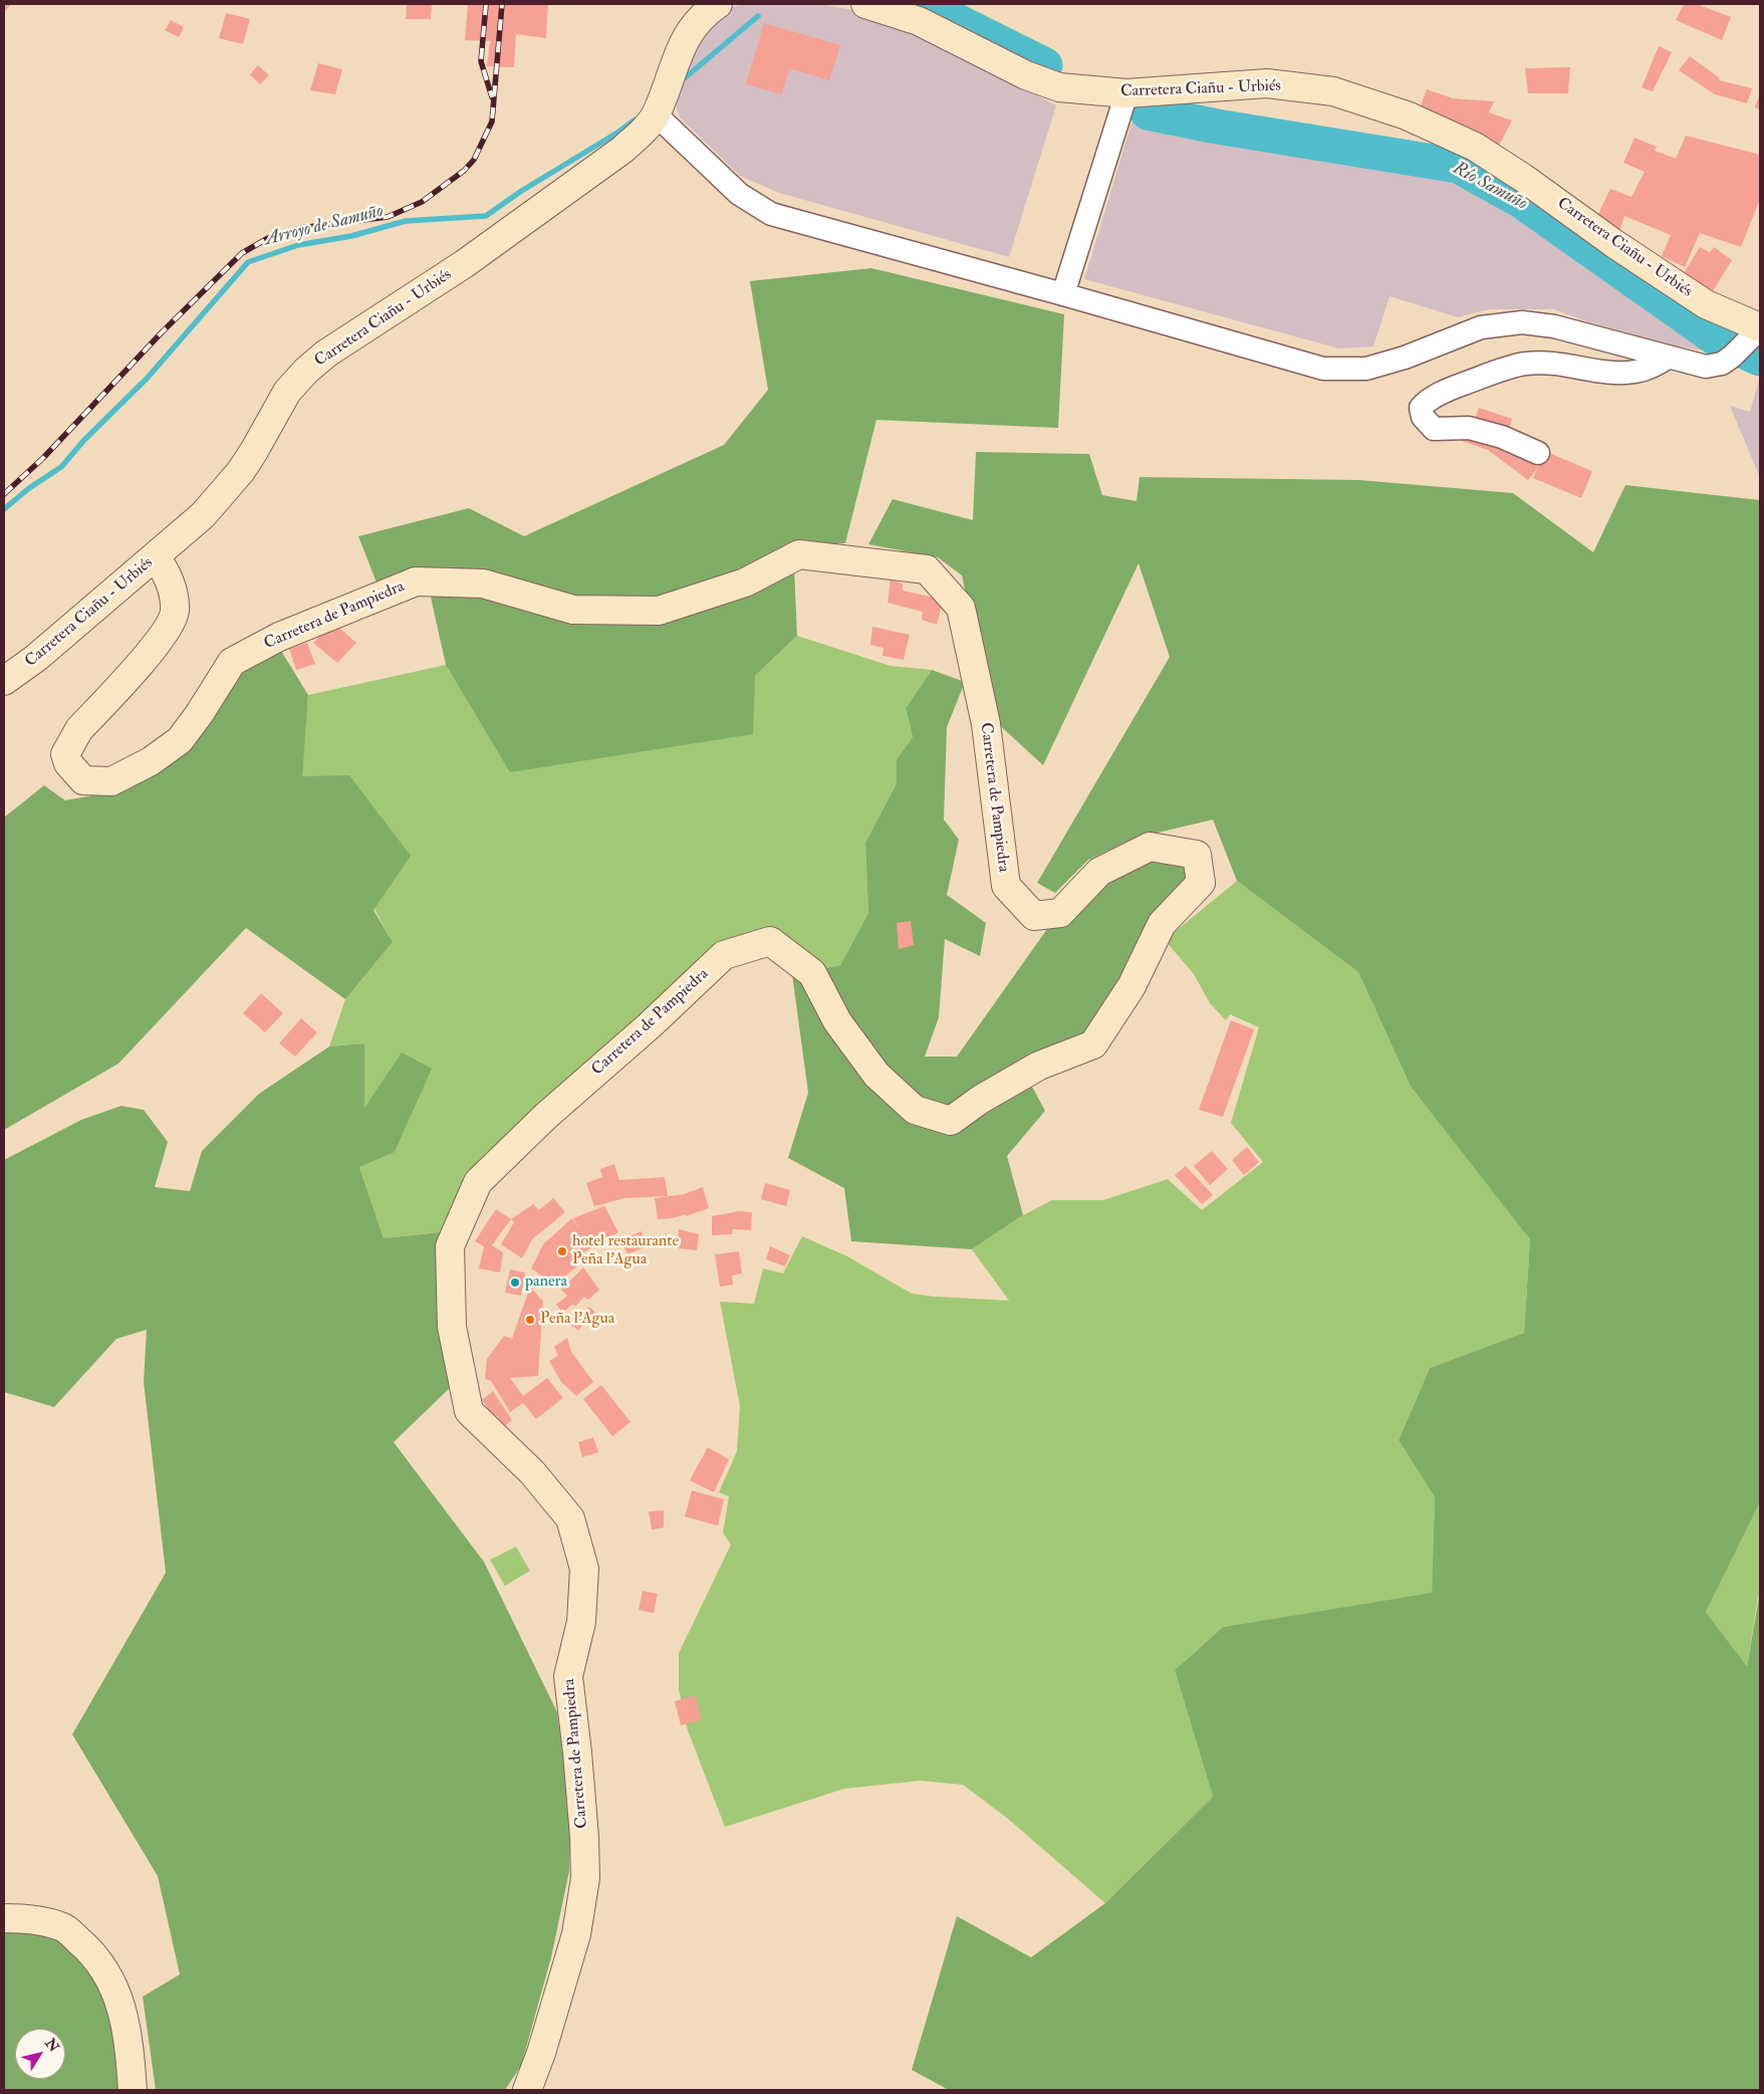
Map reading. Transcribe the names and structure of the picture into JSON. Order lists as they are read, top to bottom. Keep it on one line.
{"streets":{"street":["Carretera Ciañu - Urbiés","Carretera de Pampiedra"]},"crossings":[["Carretera Ciañu - Urbiés","Carretera de Pampiedra"]],"water":["Río Samuño","Arroyo de Samuño"],"places":["hotel restaurante Peña l'Agua","panera","Peña l'Agua"],"north":"top right"}
